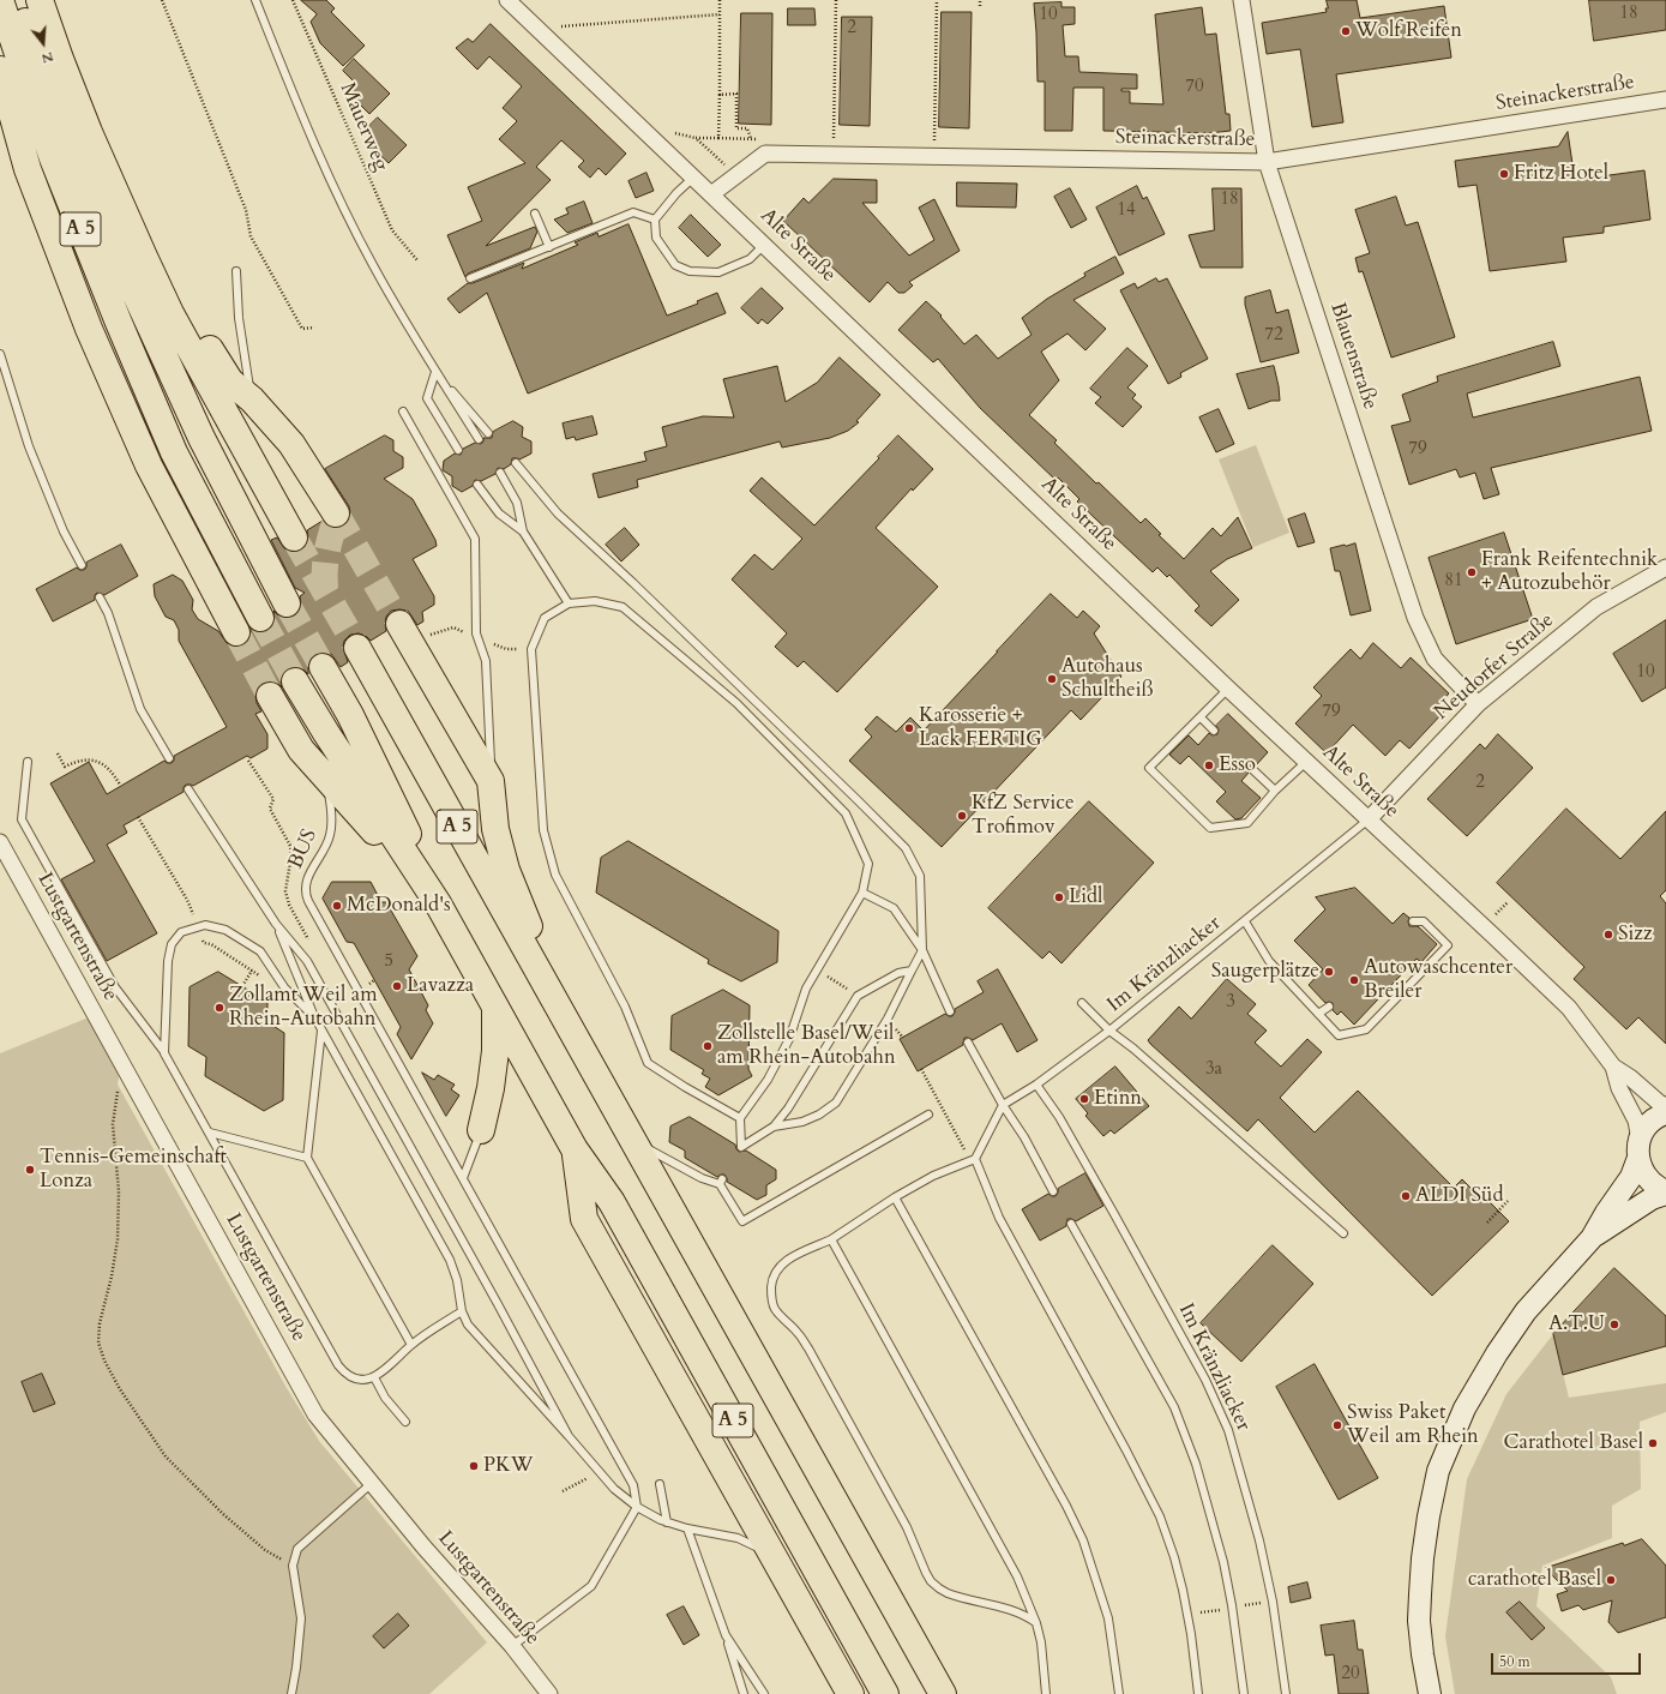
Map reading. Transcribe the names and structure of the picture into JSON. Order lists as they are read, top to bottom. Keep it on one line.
{"streets":{"highway":["A 5"],"street":["Steinackerstraße","Alte Straße","Blauenstraße","Neudorfer Straße","Lustgartenstraße"],"lane":["BUS","Im Kränzliacker"],"path":["Mauerweg"]},"crossings":[["Steinackerstraße","Alte Straße"],["Steinackerstraße","Blauenstraße"],["A 5","BUS"],["Alte Straße","Neudorfer Straße"],["Alte Straße","Im Kränzliacker"],["Blauenstraße","Neudorfer Straße"],["Neudorfer Straße","Im Kränzliacker"]],"places":["Wolf Reifen","Fritz Hotel","Frank Reifentechnik + Autozubehör","Autohaus Schultheiß","Karosserie + Lack FERTIG","Esso","KfZ Service Trofimov","Lidl","McDonald's","Sizz","Saugerplätze","Autowaschcenter Breiler","Lavazza","Zollamt Weil am Rhein-Autobahn","Zollstelle Basel/Weil am Rhein-Autobahn","Etinn","Tennis-Gemeinschaft Lonza","ALDI Süd","A.T.U","Swiss Paket Weil am Rhein","Carathotel Basel","PKW","carathotel Basel"],"house_numbers":["18","10","2","70","18","14","72","79","81","10","79","2","5","3","3a","20"],"scale_bar":"50 m","north":"bottom"}
